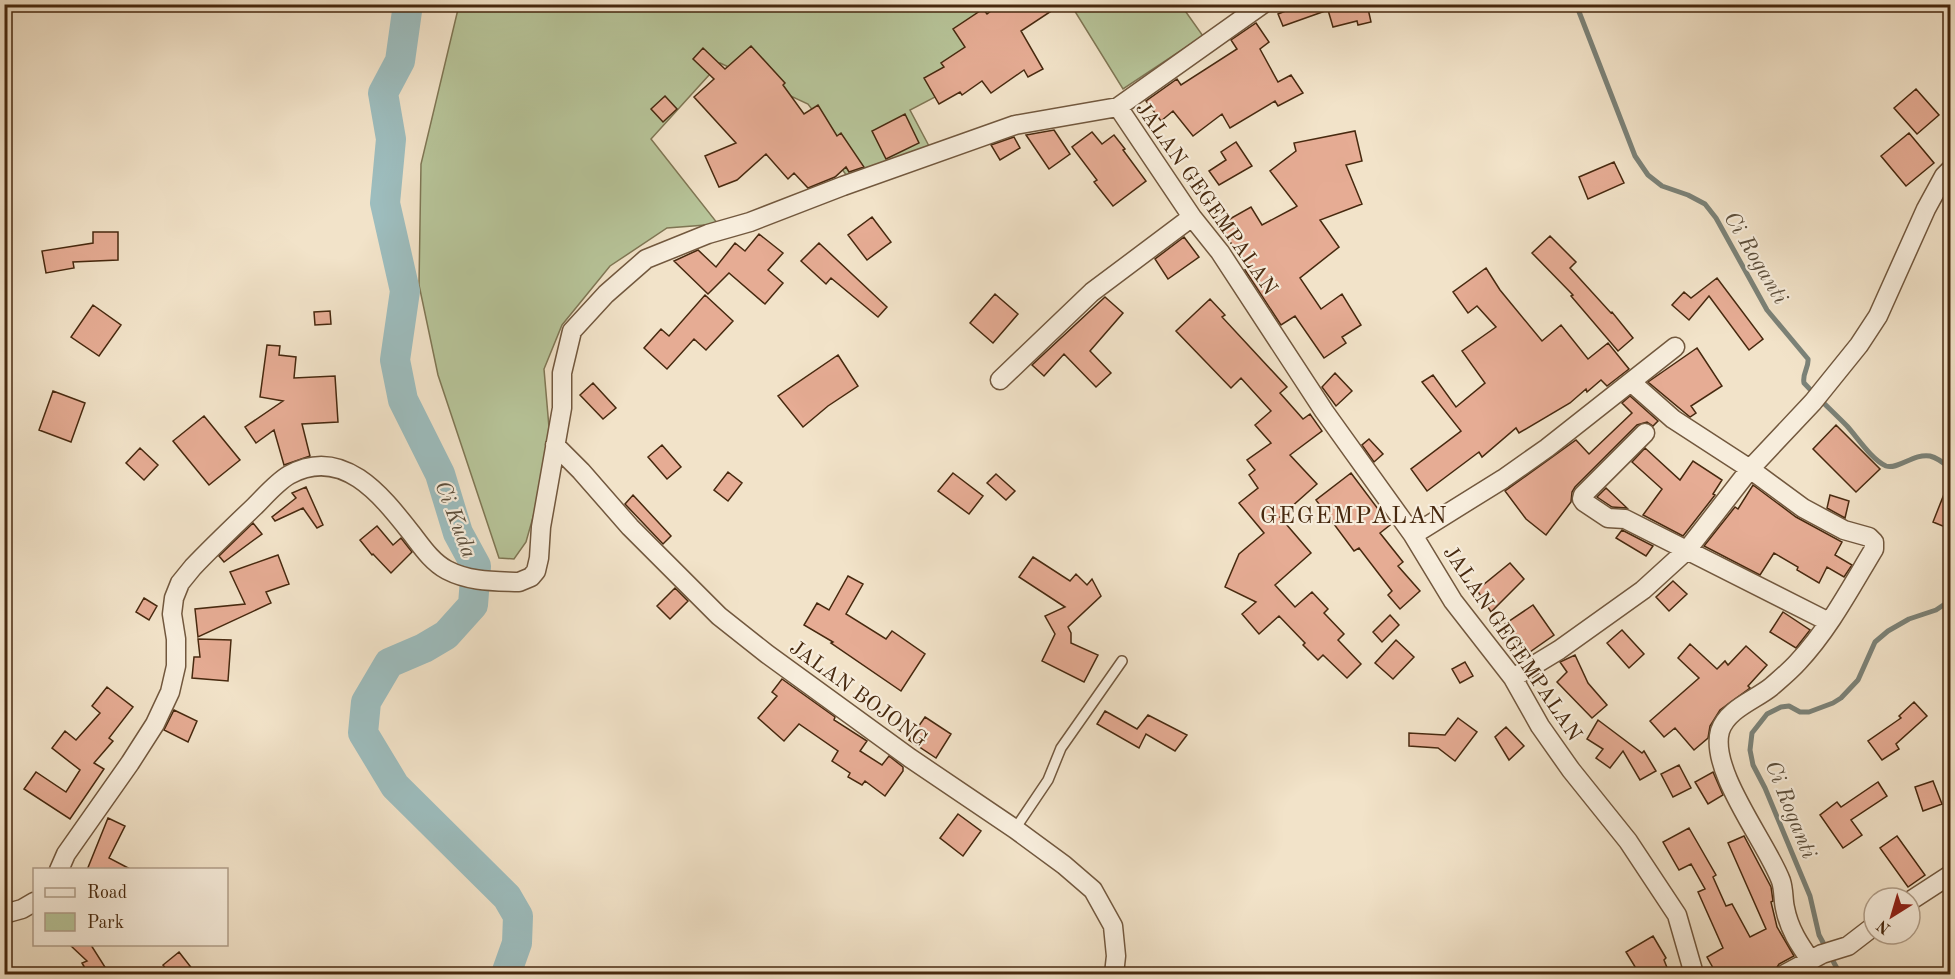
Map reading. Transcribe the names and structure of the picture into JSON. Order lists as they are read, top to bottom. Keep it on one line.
{"streets":{"street":["JALAN GEGEMPALAN","JALAN BOJONG"]},"crossings":[["JALAN GEGEMPALAN","JALAN BOJONG"]],"districts":["GEGEMPALAN"],"water":["Ci Roganti","Ci Kuda"],"legend":["Road","Park"],"north":"bottom left"}
